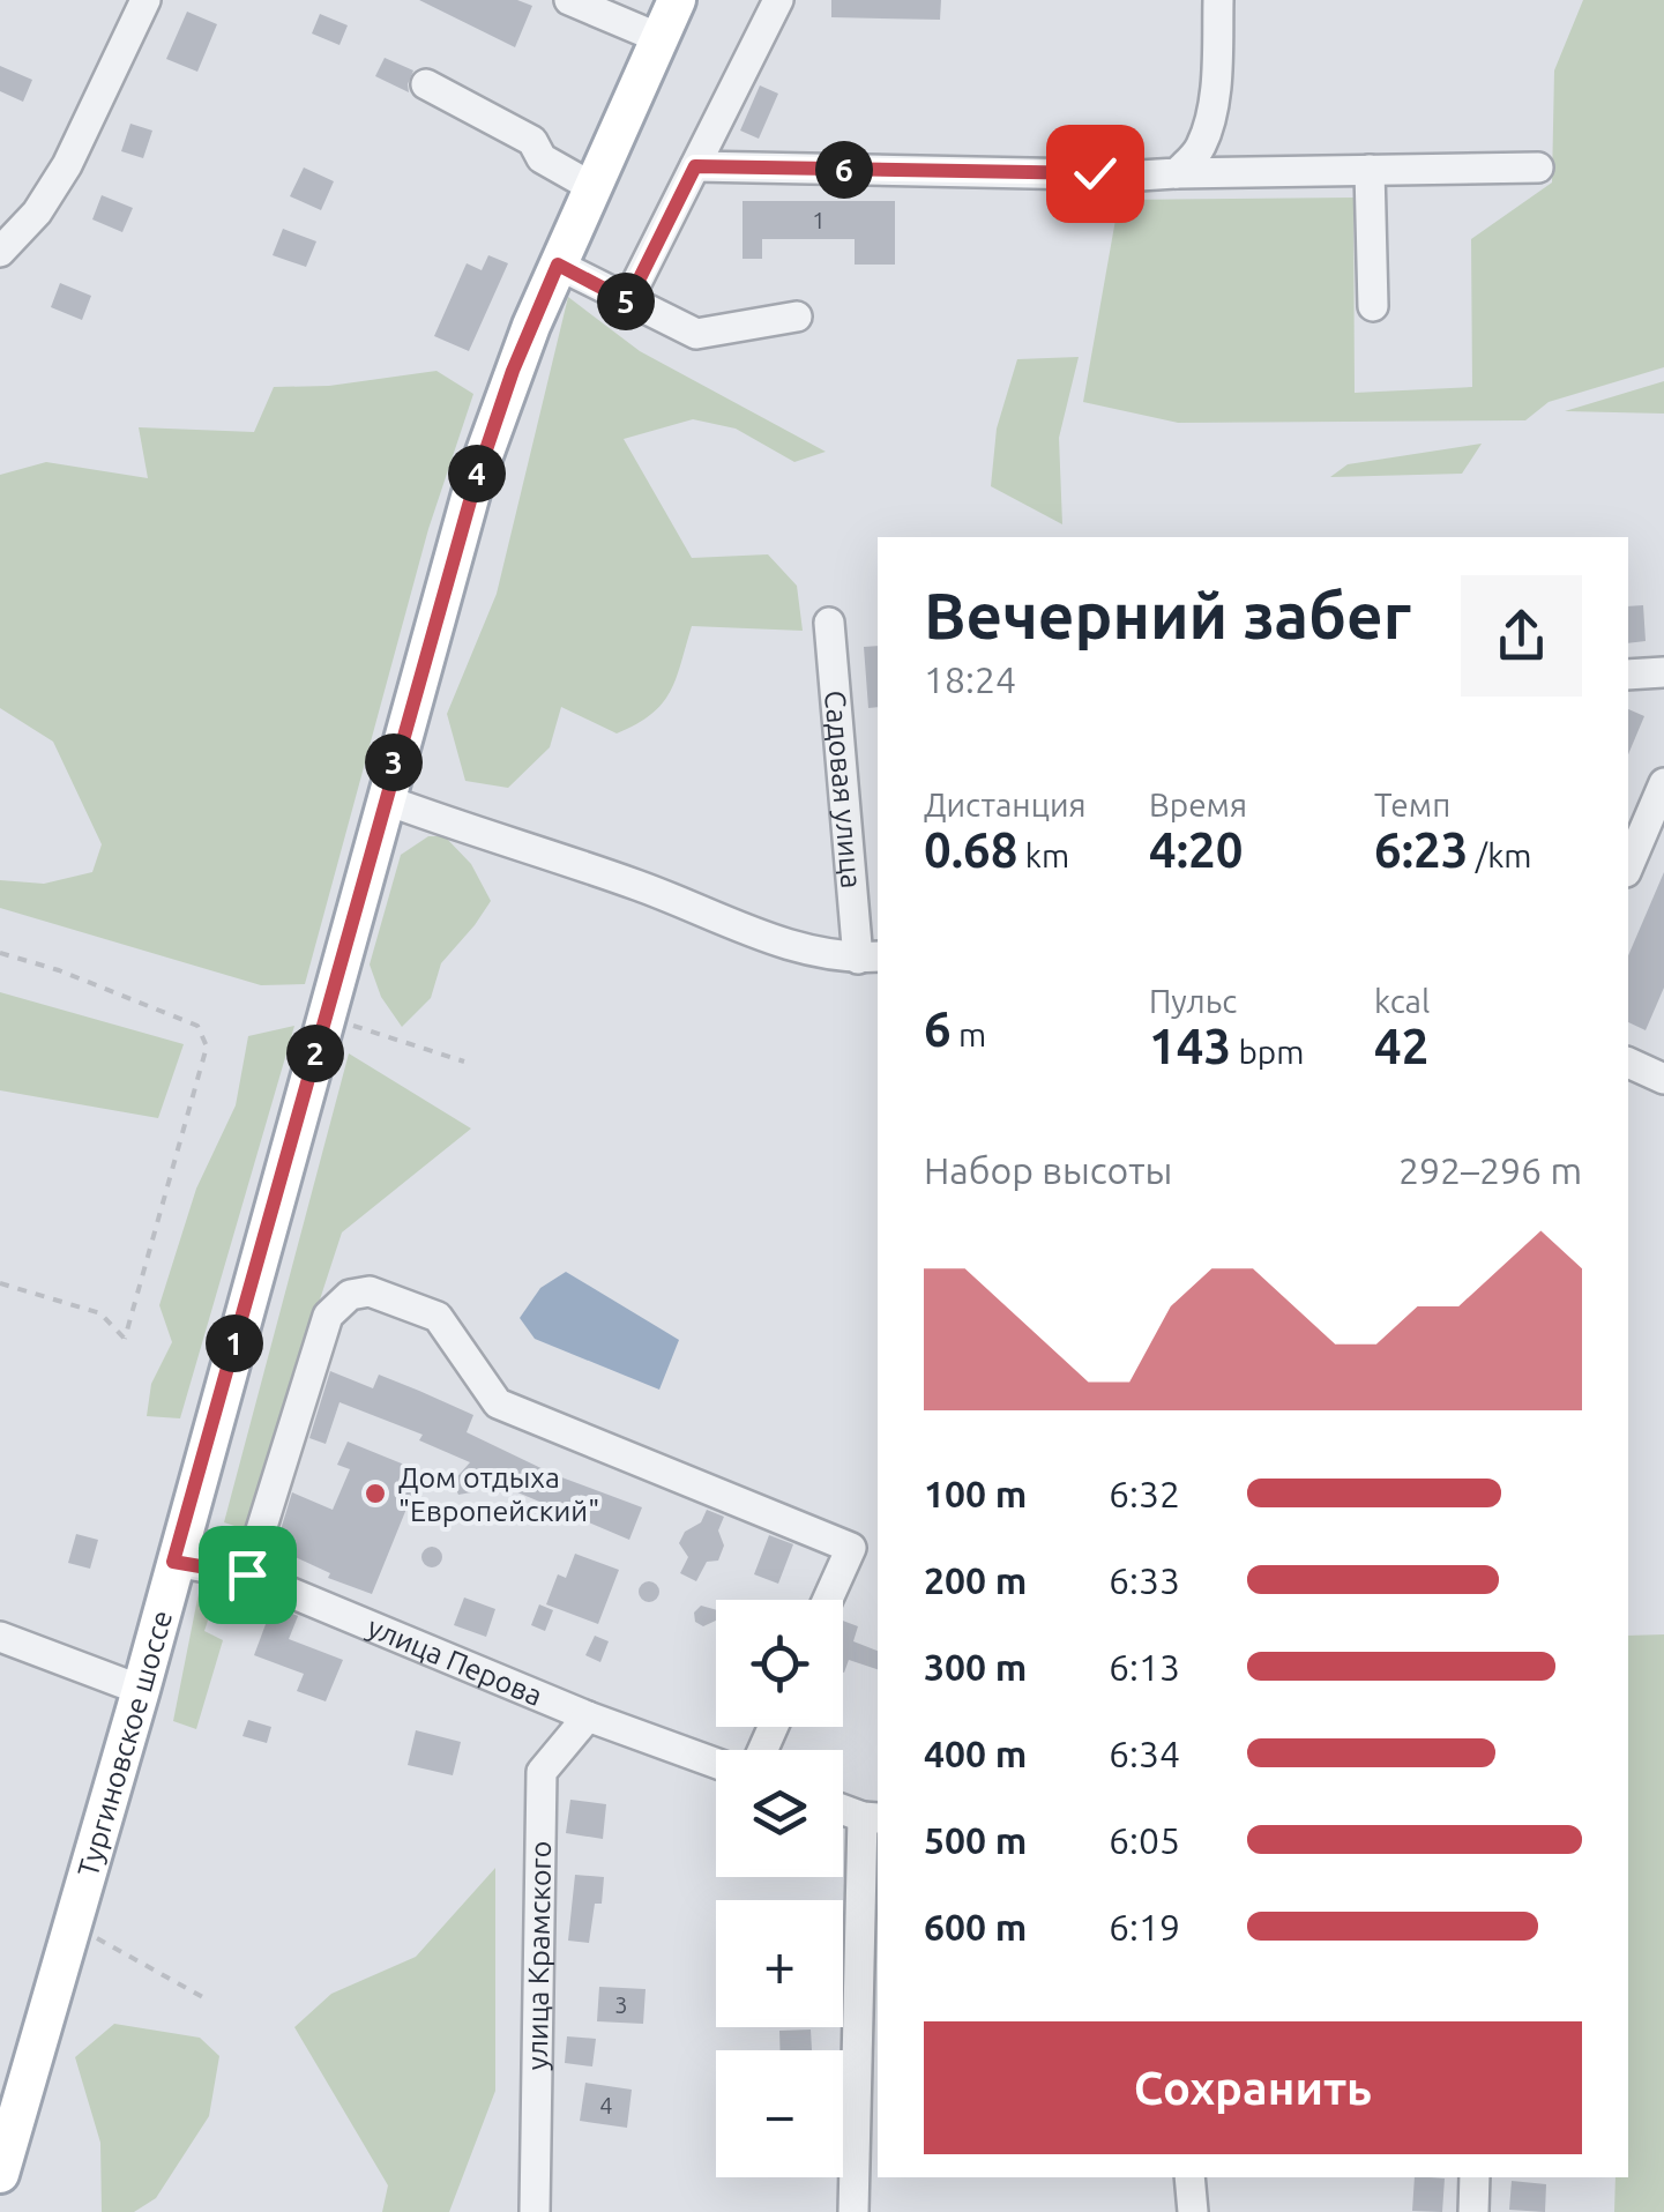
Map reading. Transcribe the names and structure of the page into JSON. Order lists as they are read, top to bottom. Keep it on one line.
{"streets":{"main road":["Тургиновское шоссе"],"street":["Садовая улица","улица Перова","улица Крамского"]},"crossings":[["улица Перова","Тургиновское шоссе"],["улица Перова","улица Крамского"]],"places":["Дом отдыха \"Европейский\""],"house_numbers":["1","3","4"],"page":{"pins":["6","5","4","3","2","1"],"heading":["Вечерний забег","18:24"],"stats":[["Дистанция","0.68 km"],["Время","4:20"],["Темп","6:23 /km"],["6 m"],["Пульс","143 bpm"],["kcal","42"]],"chart":["Набор высоты","292–296 m"],"list":[{"name":"100 m","note":"6:32"},{"name":"200 m","note":"6:33"},{"name":"300 m","note":"6:13"},{"name":"400 m","note":"6:34"},{"name":"500 m","note":"6:05"},{"name":"600 m","note":"6:19"}],"map_buttons":["+","−"],"buttons":"Сохранить"}}
